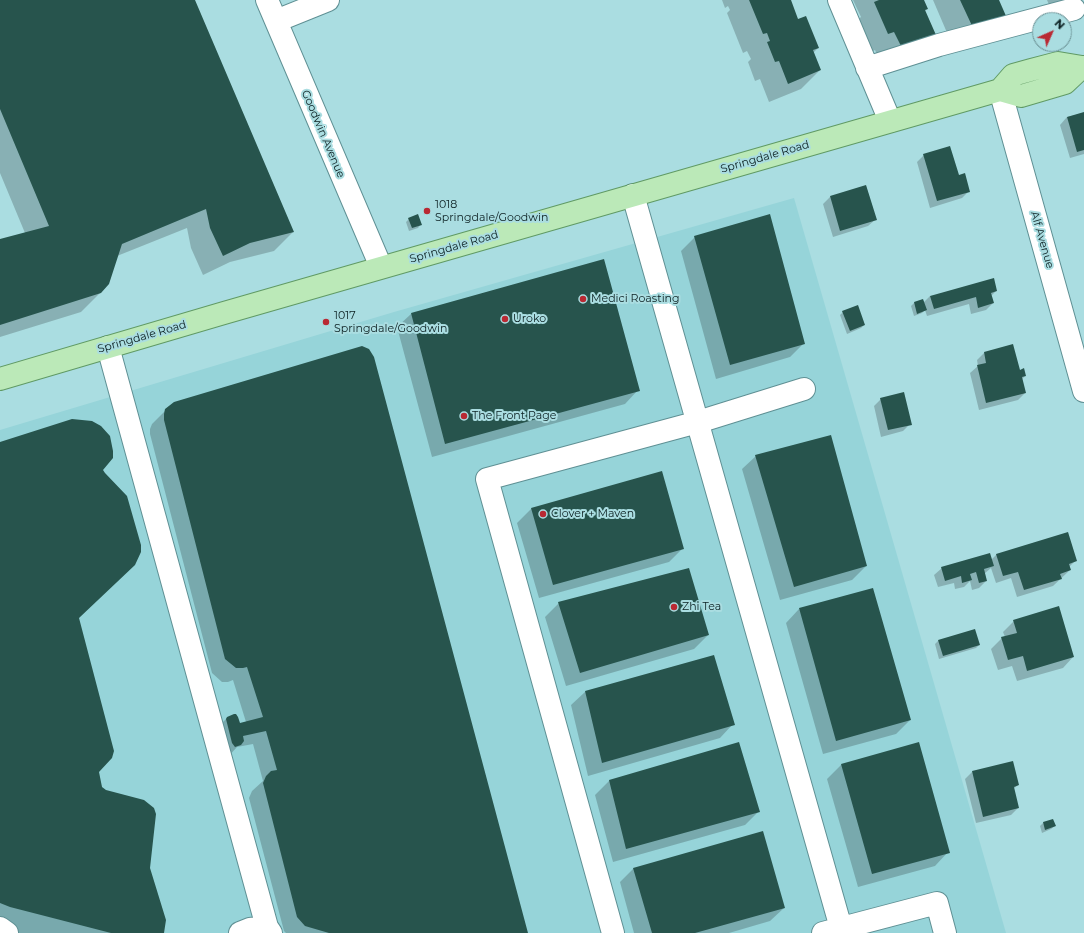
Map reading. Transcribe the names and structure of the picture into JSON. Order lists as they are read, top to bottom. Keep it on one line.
{"streets":{"main road":["Springdale Road"],"street":["Goodwin Avenue","Alf Avenue"]},"crossings":[["Goodwin Avenue","Springdale Road"],["Springdale Road","Alf Avenue"]],"places":["1018 Springdale/Goodwin","Medici Roasting","Uroko","1017 Springdale/Goodwin","The Front Page","Clover + Maven","Zhi Tea"],"north":"top right"}
